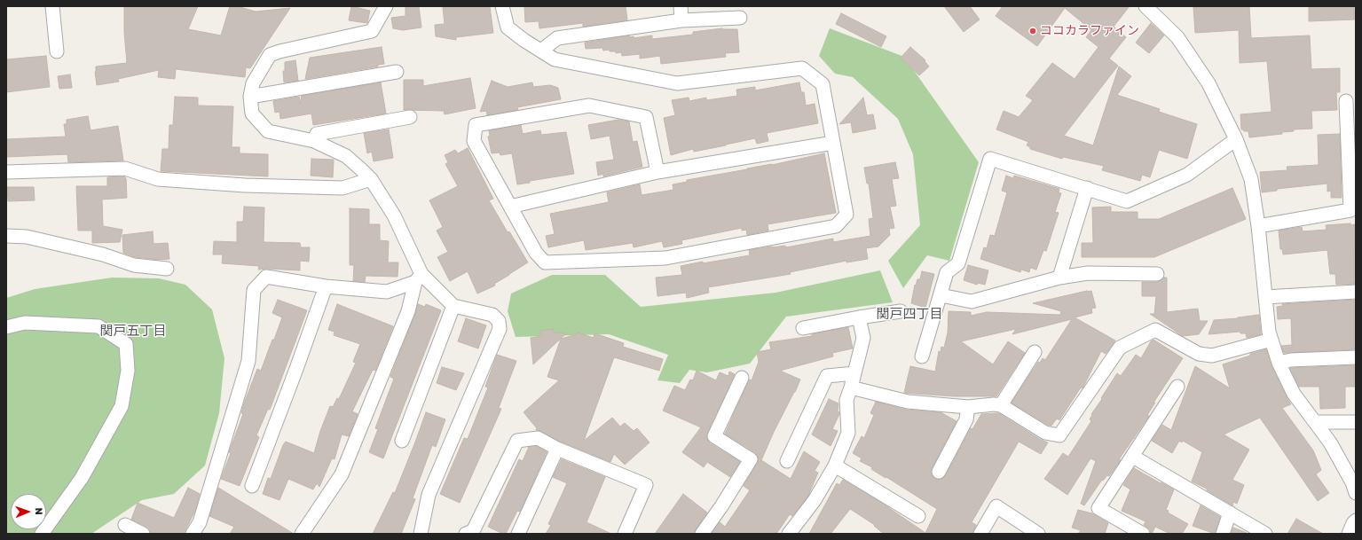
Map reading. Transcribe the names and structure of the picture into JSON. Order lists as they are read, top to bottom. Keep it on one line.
{"districts":["関戸四丁目","関戸五丁目"],"places":["ココカラファイン"],"north":"right"}
